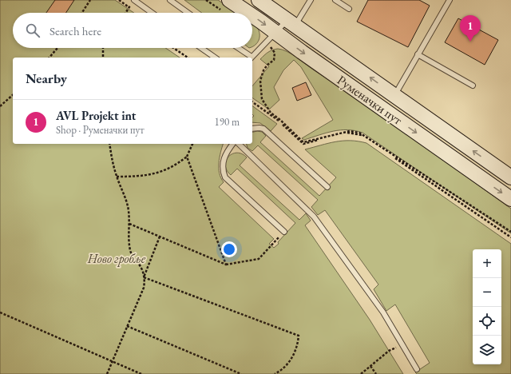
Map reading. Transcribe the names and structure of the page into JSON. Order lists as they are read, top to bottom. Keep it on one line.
{"streets":{"main road":["Руменачки пут"]},"parks":["Ново гробље"],"page":{"search":"Search here","pins":"1","heading":"Nearby","list":[{"mark":"1","name":"AVL Projekt int","note":"Shop · Руменачки пут","value":"190 m"}],"map_buttons":["+","−"]}}
